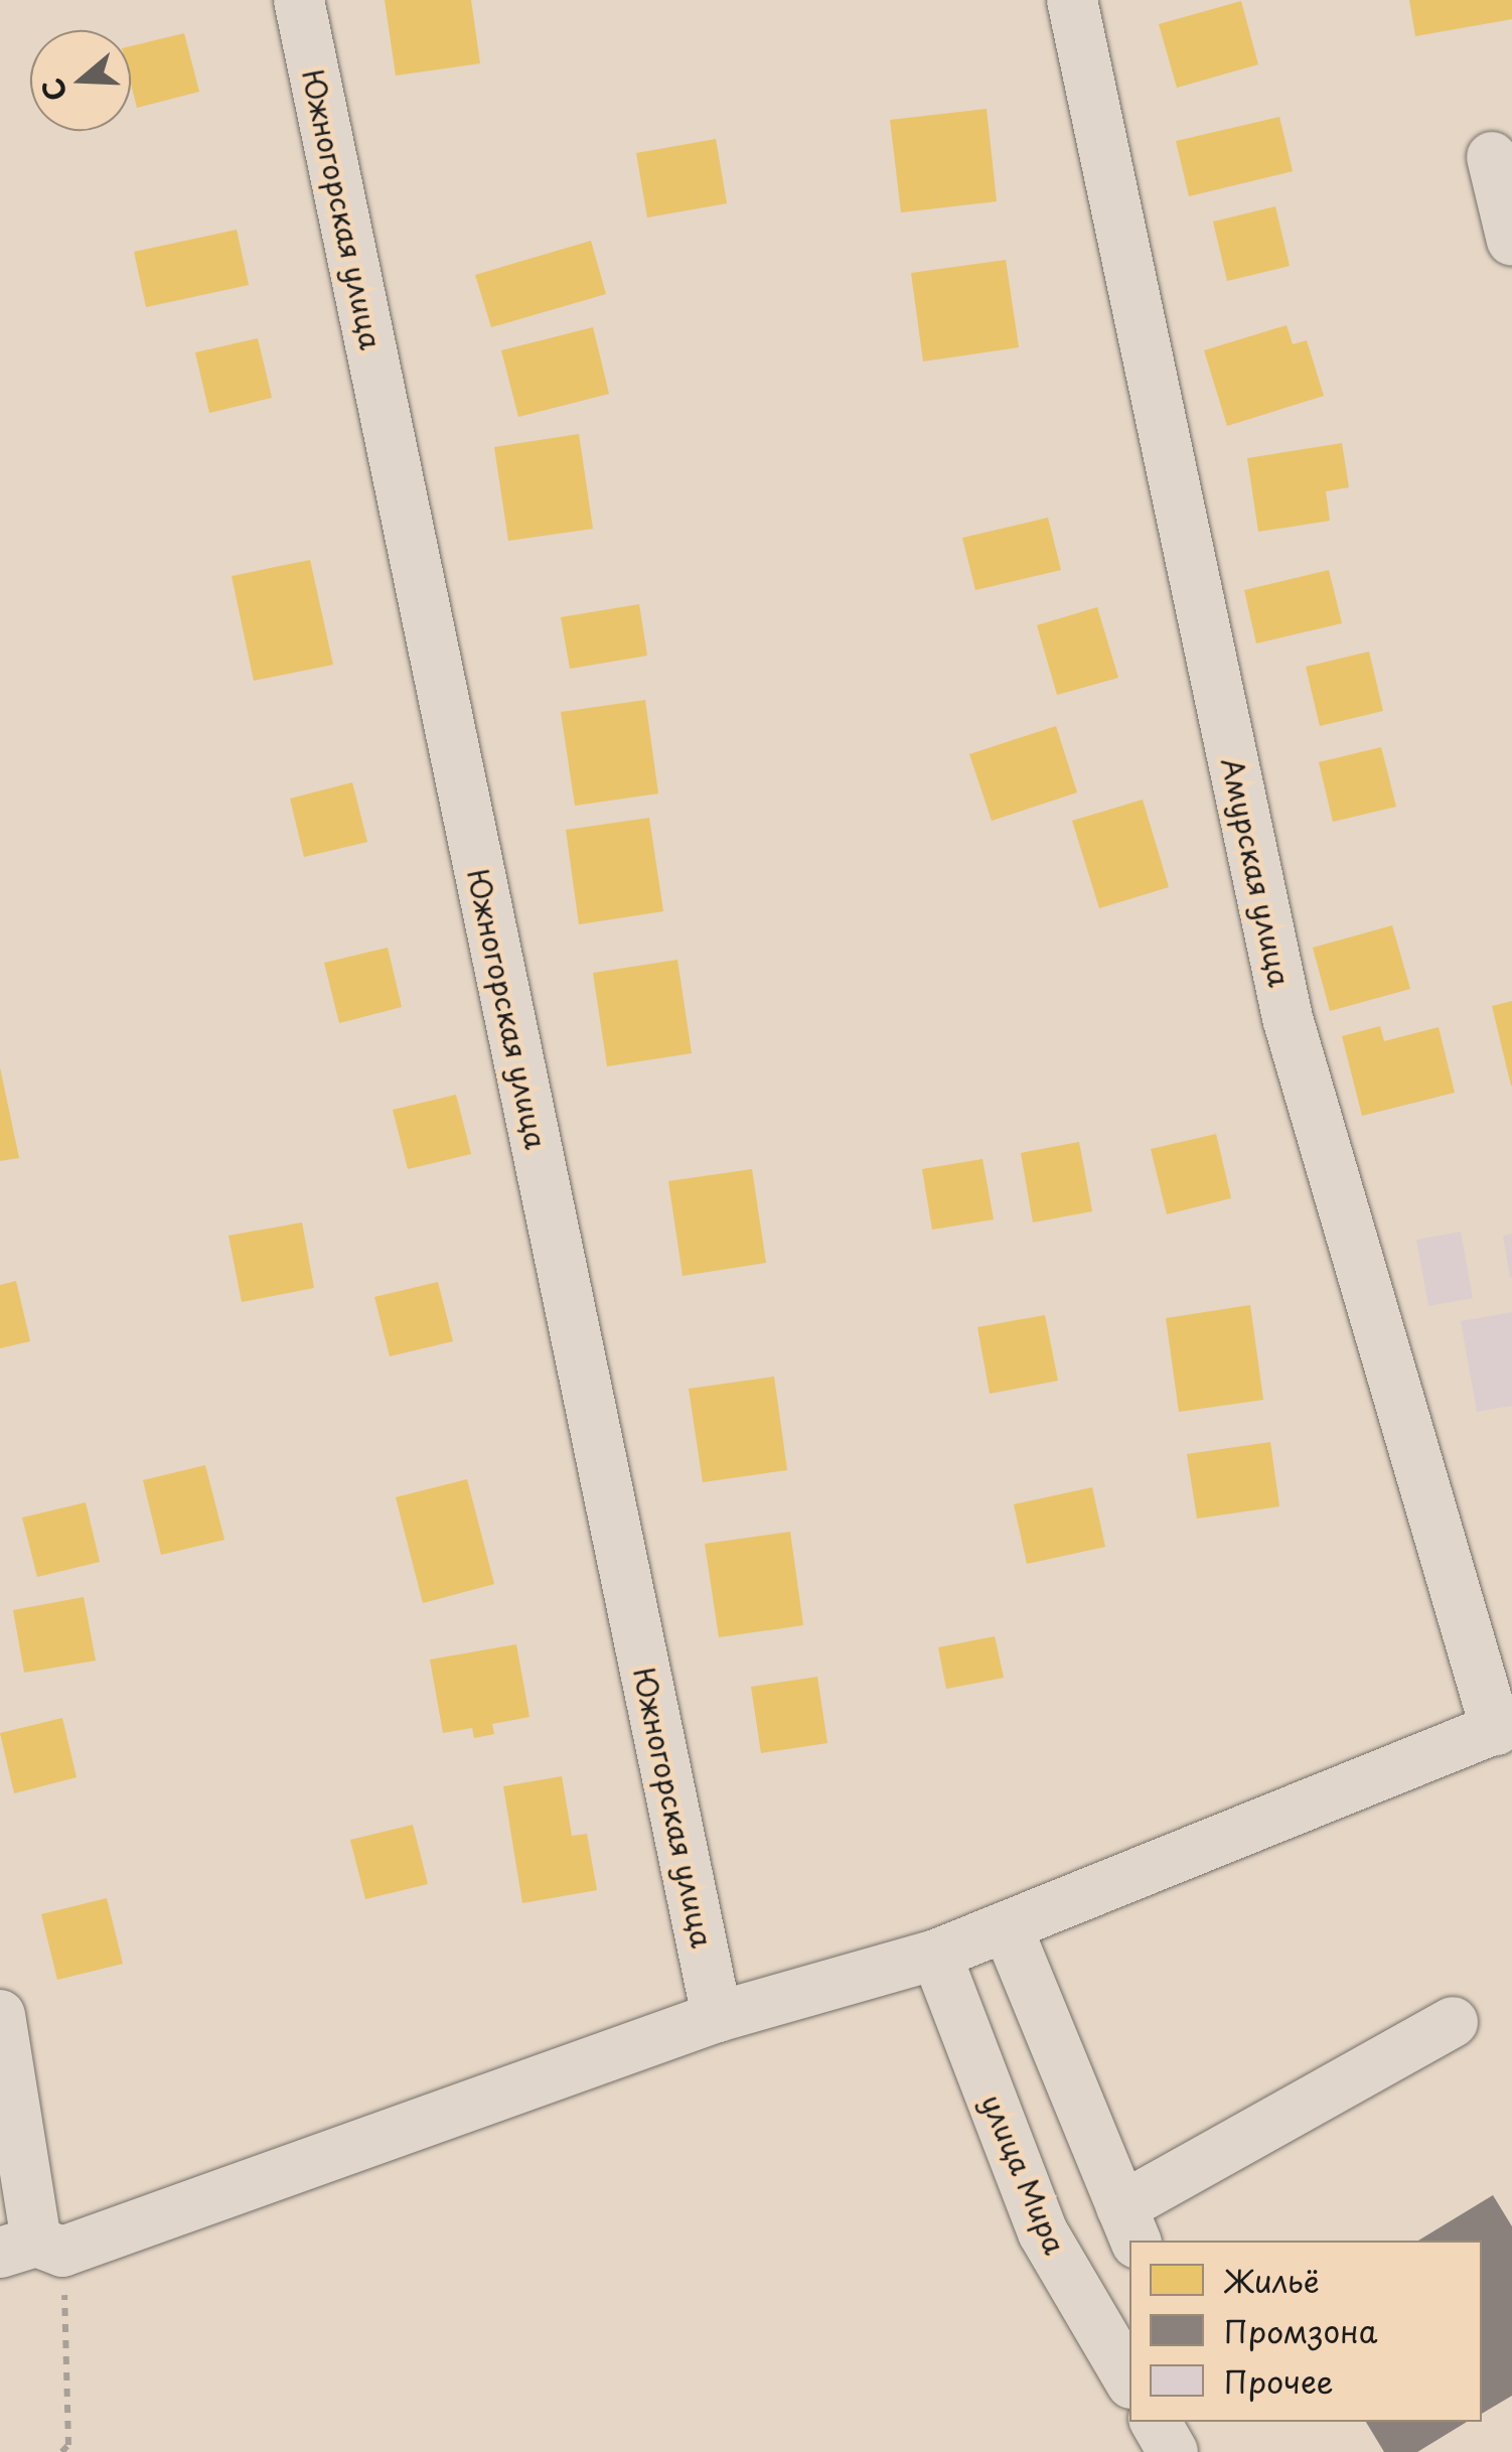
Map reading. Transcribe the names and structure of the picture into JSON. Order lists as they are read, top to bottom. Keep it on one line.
{"streets":{"street":["Южногорская улица","Амурская улица","улица Мира"]},"legend":["Жильё","Промзона","Прочее"],"north":"left"}
